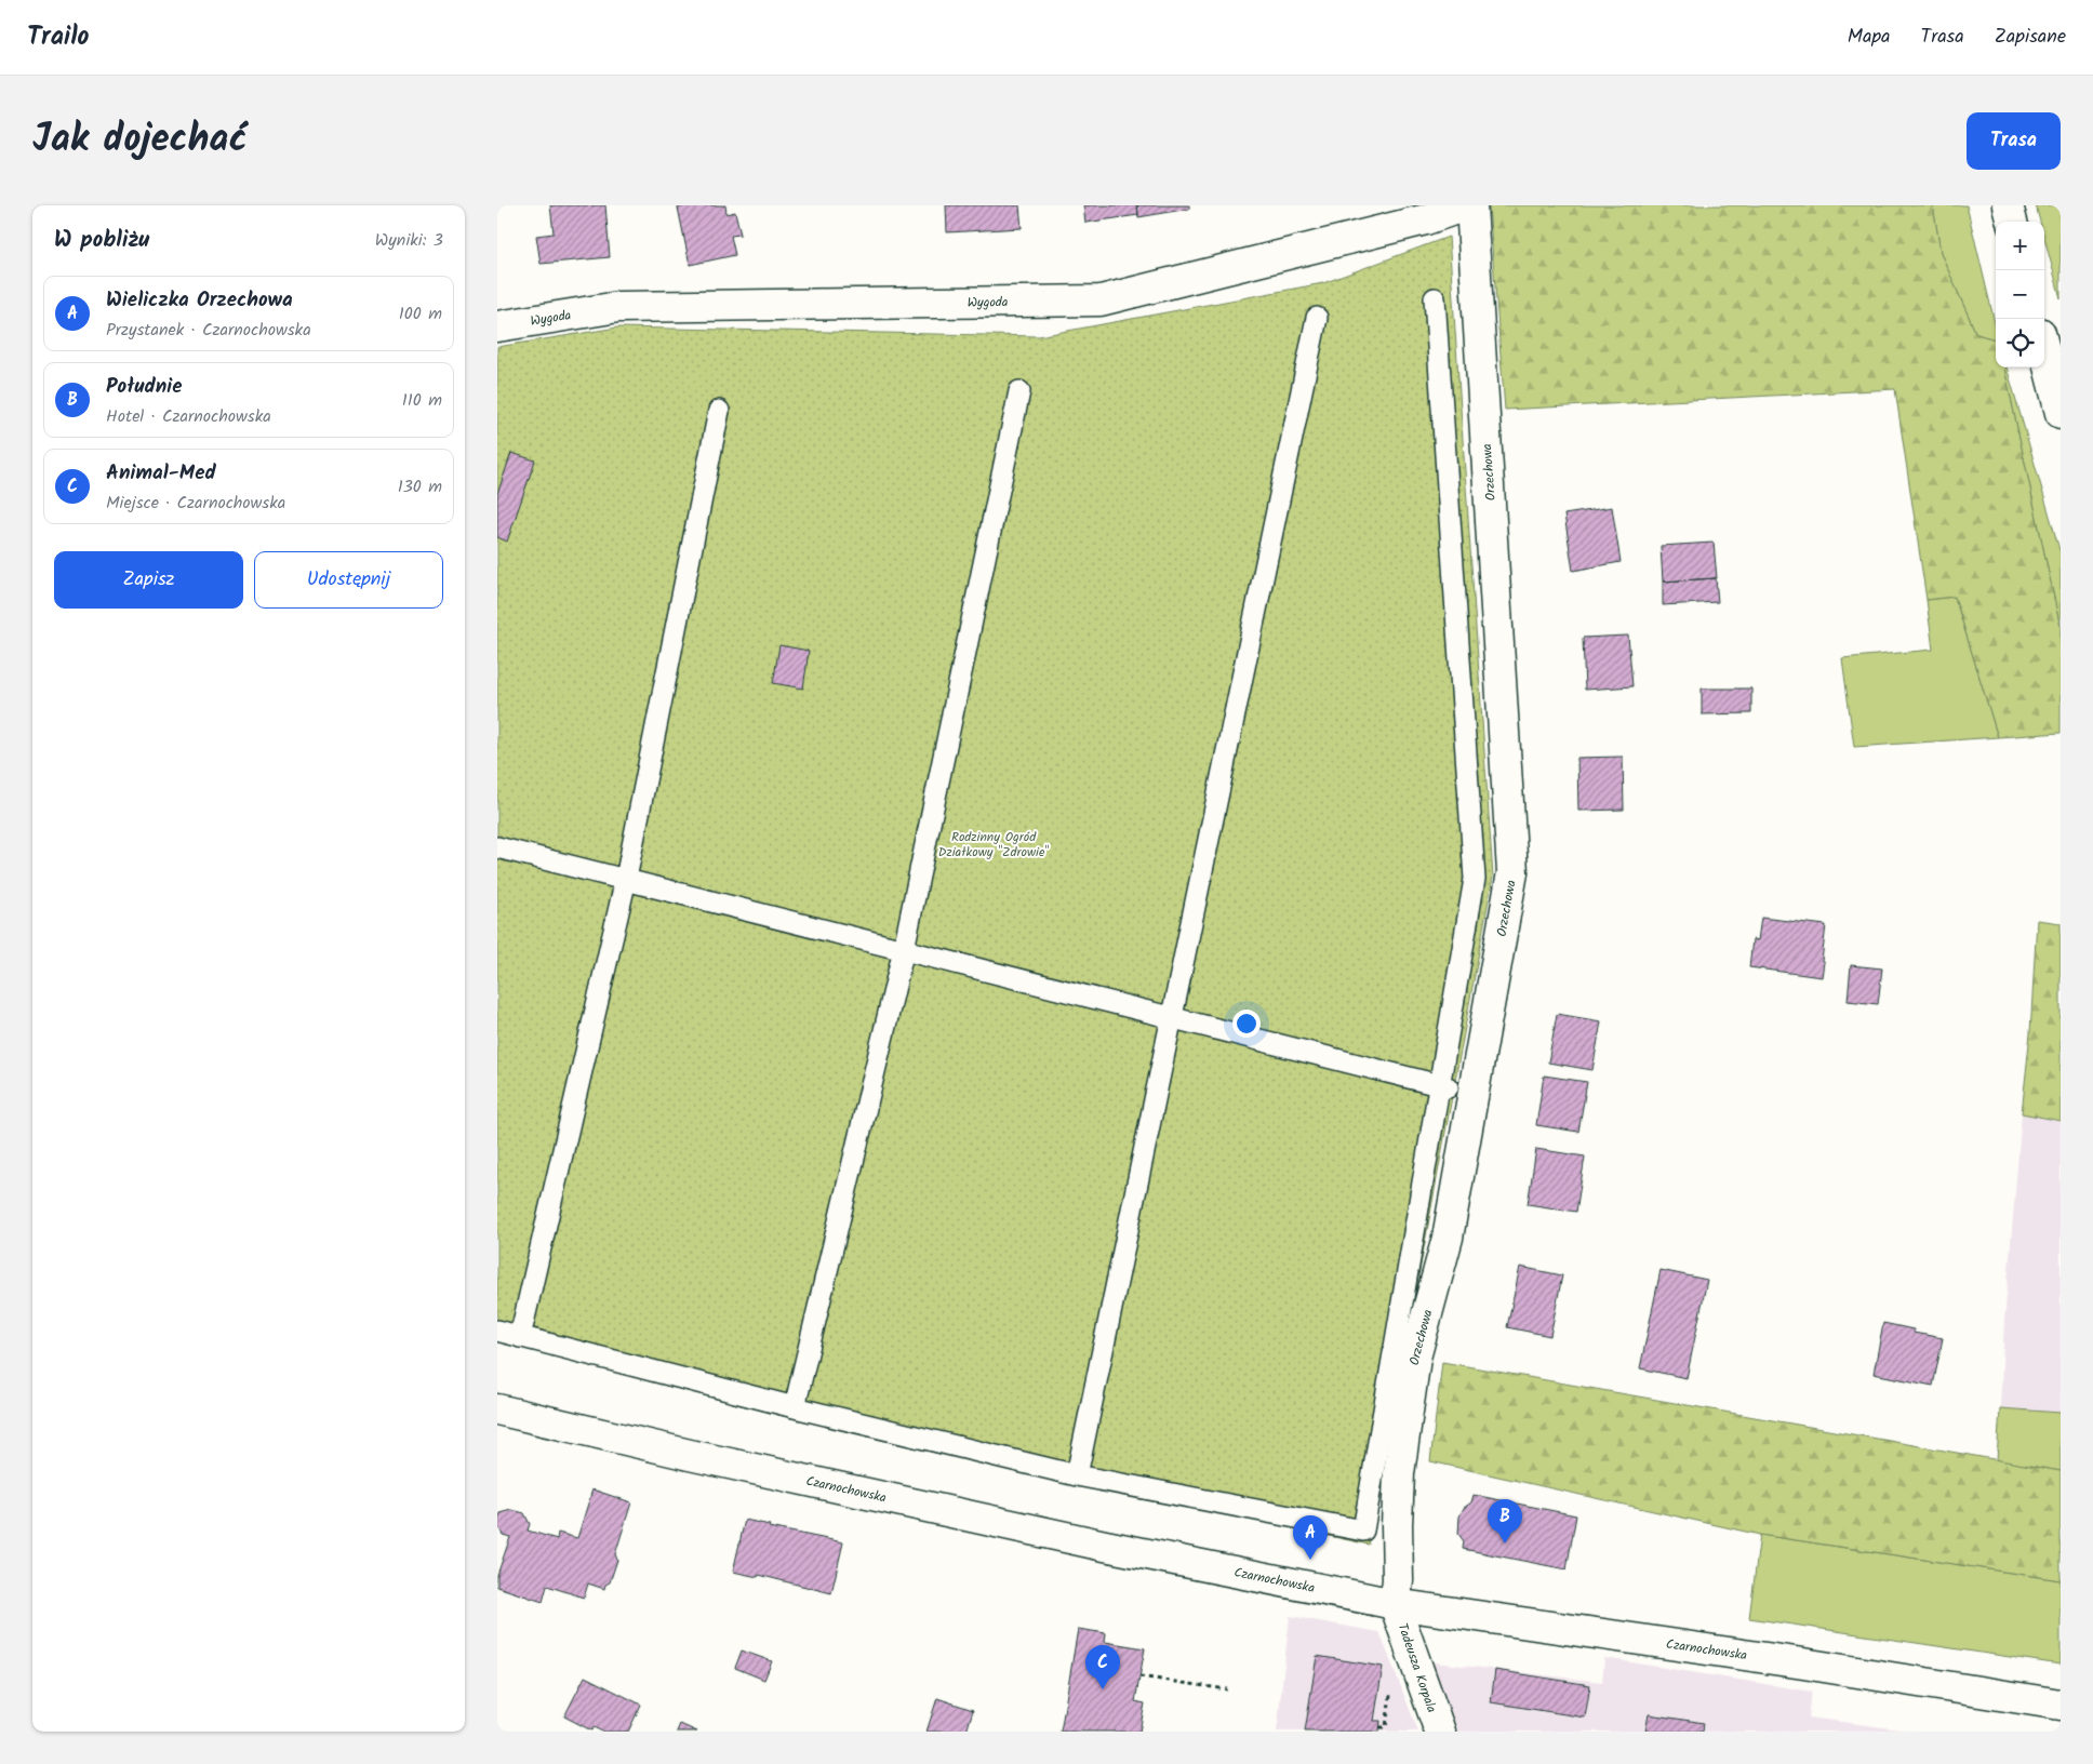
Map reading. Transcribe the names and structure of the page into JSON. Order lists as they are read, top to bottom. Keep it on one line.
{"streets":{"street":["Wygoda","Orzechowa","Czarnochowska","Tadeusza Korpala"]},"crossings":[["Orzechowa","Czarnochowska"],["Orzechowa","Tadeusza Korpala"],["Czarnochowska","Tadeusza Korpala"]],"parks":["Rodzinny Ogród Działkowy \"Zdrowie\""],"page":{"header":"Trailo","nav":["Mapa","Trasa","Zapisane"],"title":"Jak dojechać","buttons":["Trasa",["Zapisz","Udostępnij"]],"heading":["W pobliżu","Wyniki: 3"],"map_buttons":["+","−"],"list":[{"mark":"A","name":"Wieliczka Orzechowa","note":"Przystanek · Czarnochowska","value":"100 m"},{"mark":"B","name":"Południe","note":"Hotel · Czarnochowska","value":"110 m"},{"mark":"C","name":"Animal-Med","note":"Miejsce · Czarnochowska","value":"130 m"}],"pins":["B","A","C"]}}
